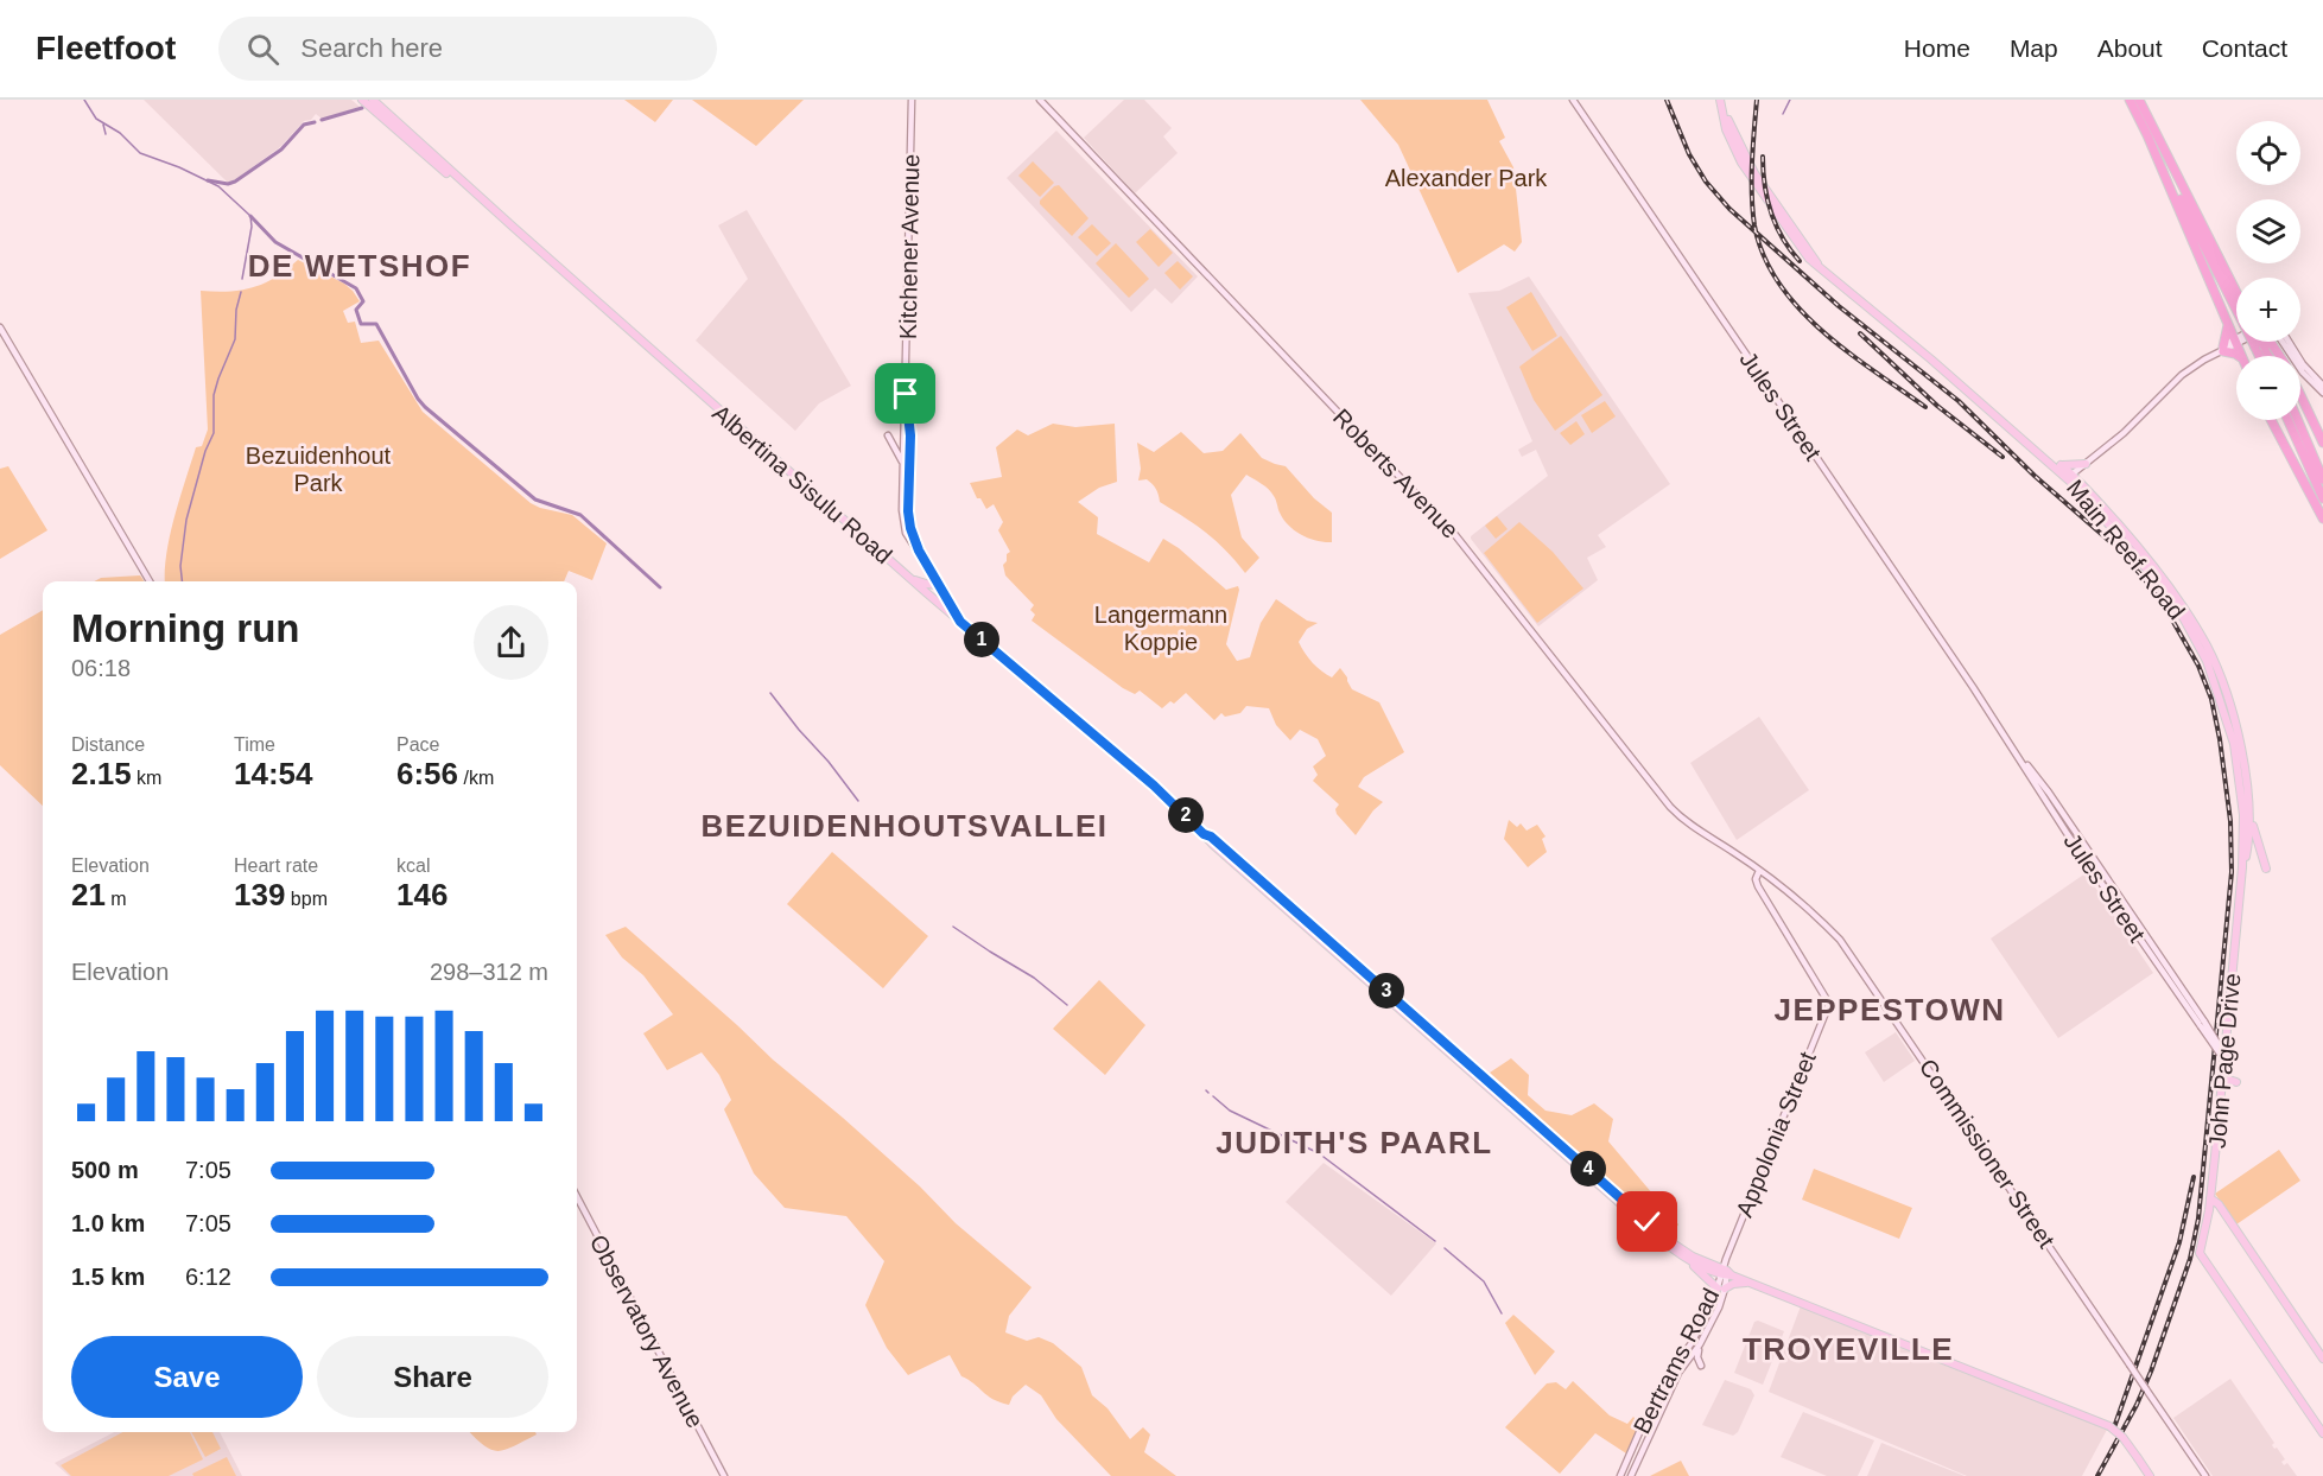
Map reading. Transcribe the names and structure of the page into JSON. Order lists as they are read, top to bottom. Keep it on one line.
{"streets":{"main road":["Kitchener Avenue","Jules Street","Roberts Avenue","Albertina Sisulu Road","Main Reef Road","John Page Drive","Appolonia Street","Commissioner Street","Observatory Avenue","Bertrams Road"]},"crossings":[["Kitchener Avenue","Albertina Sisulu Road"],["Jules Street","John Page Drive"],["Roberts Avenue","Commissioner Street"],["Albertina Sisulu Road","Appolonia Street"],["Albertina Sisulu Road","Bertrams Road"],["Main Reef Road","John Page Drive"],["Appolonia Street","Commissioner Street"],["Appolonia Street","Bertrams Road"]],"districts":["DE WETSHOF","BEZUIDENHOUTSVALLEI","JEPPESTOWN","JUDITH'S PAARL","TROYEVILLE"],"parks":["Alexander Park","Bezuidenhout Park","Langermann Koppie"],"page":{"header":"Fleetfoot","search":"Search here","nav":["Home","Map","About","Contact"],"map_buttons":["+","−"],"heading":["Morning run","06:18"],"pins":["1","2","3","4"],"stats":[["Distance","2.15 km"],["Time","14:54"],["Pace","6:56 /km"],["Elevation","21 m"],["Heart rate","139 bpm"],["kcal","146"]],"chart":["Elevation","298–312 m"],"list":[{"name":"500 m","note":"7:05"},{"name":"1.0 km","note":"7:05"},{"name":"1.5 km","note":"6:12"}],"buttons":["Save","Share"]}}
